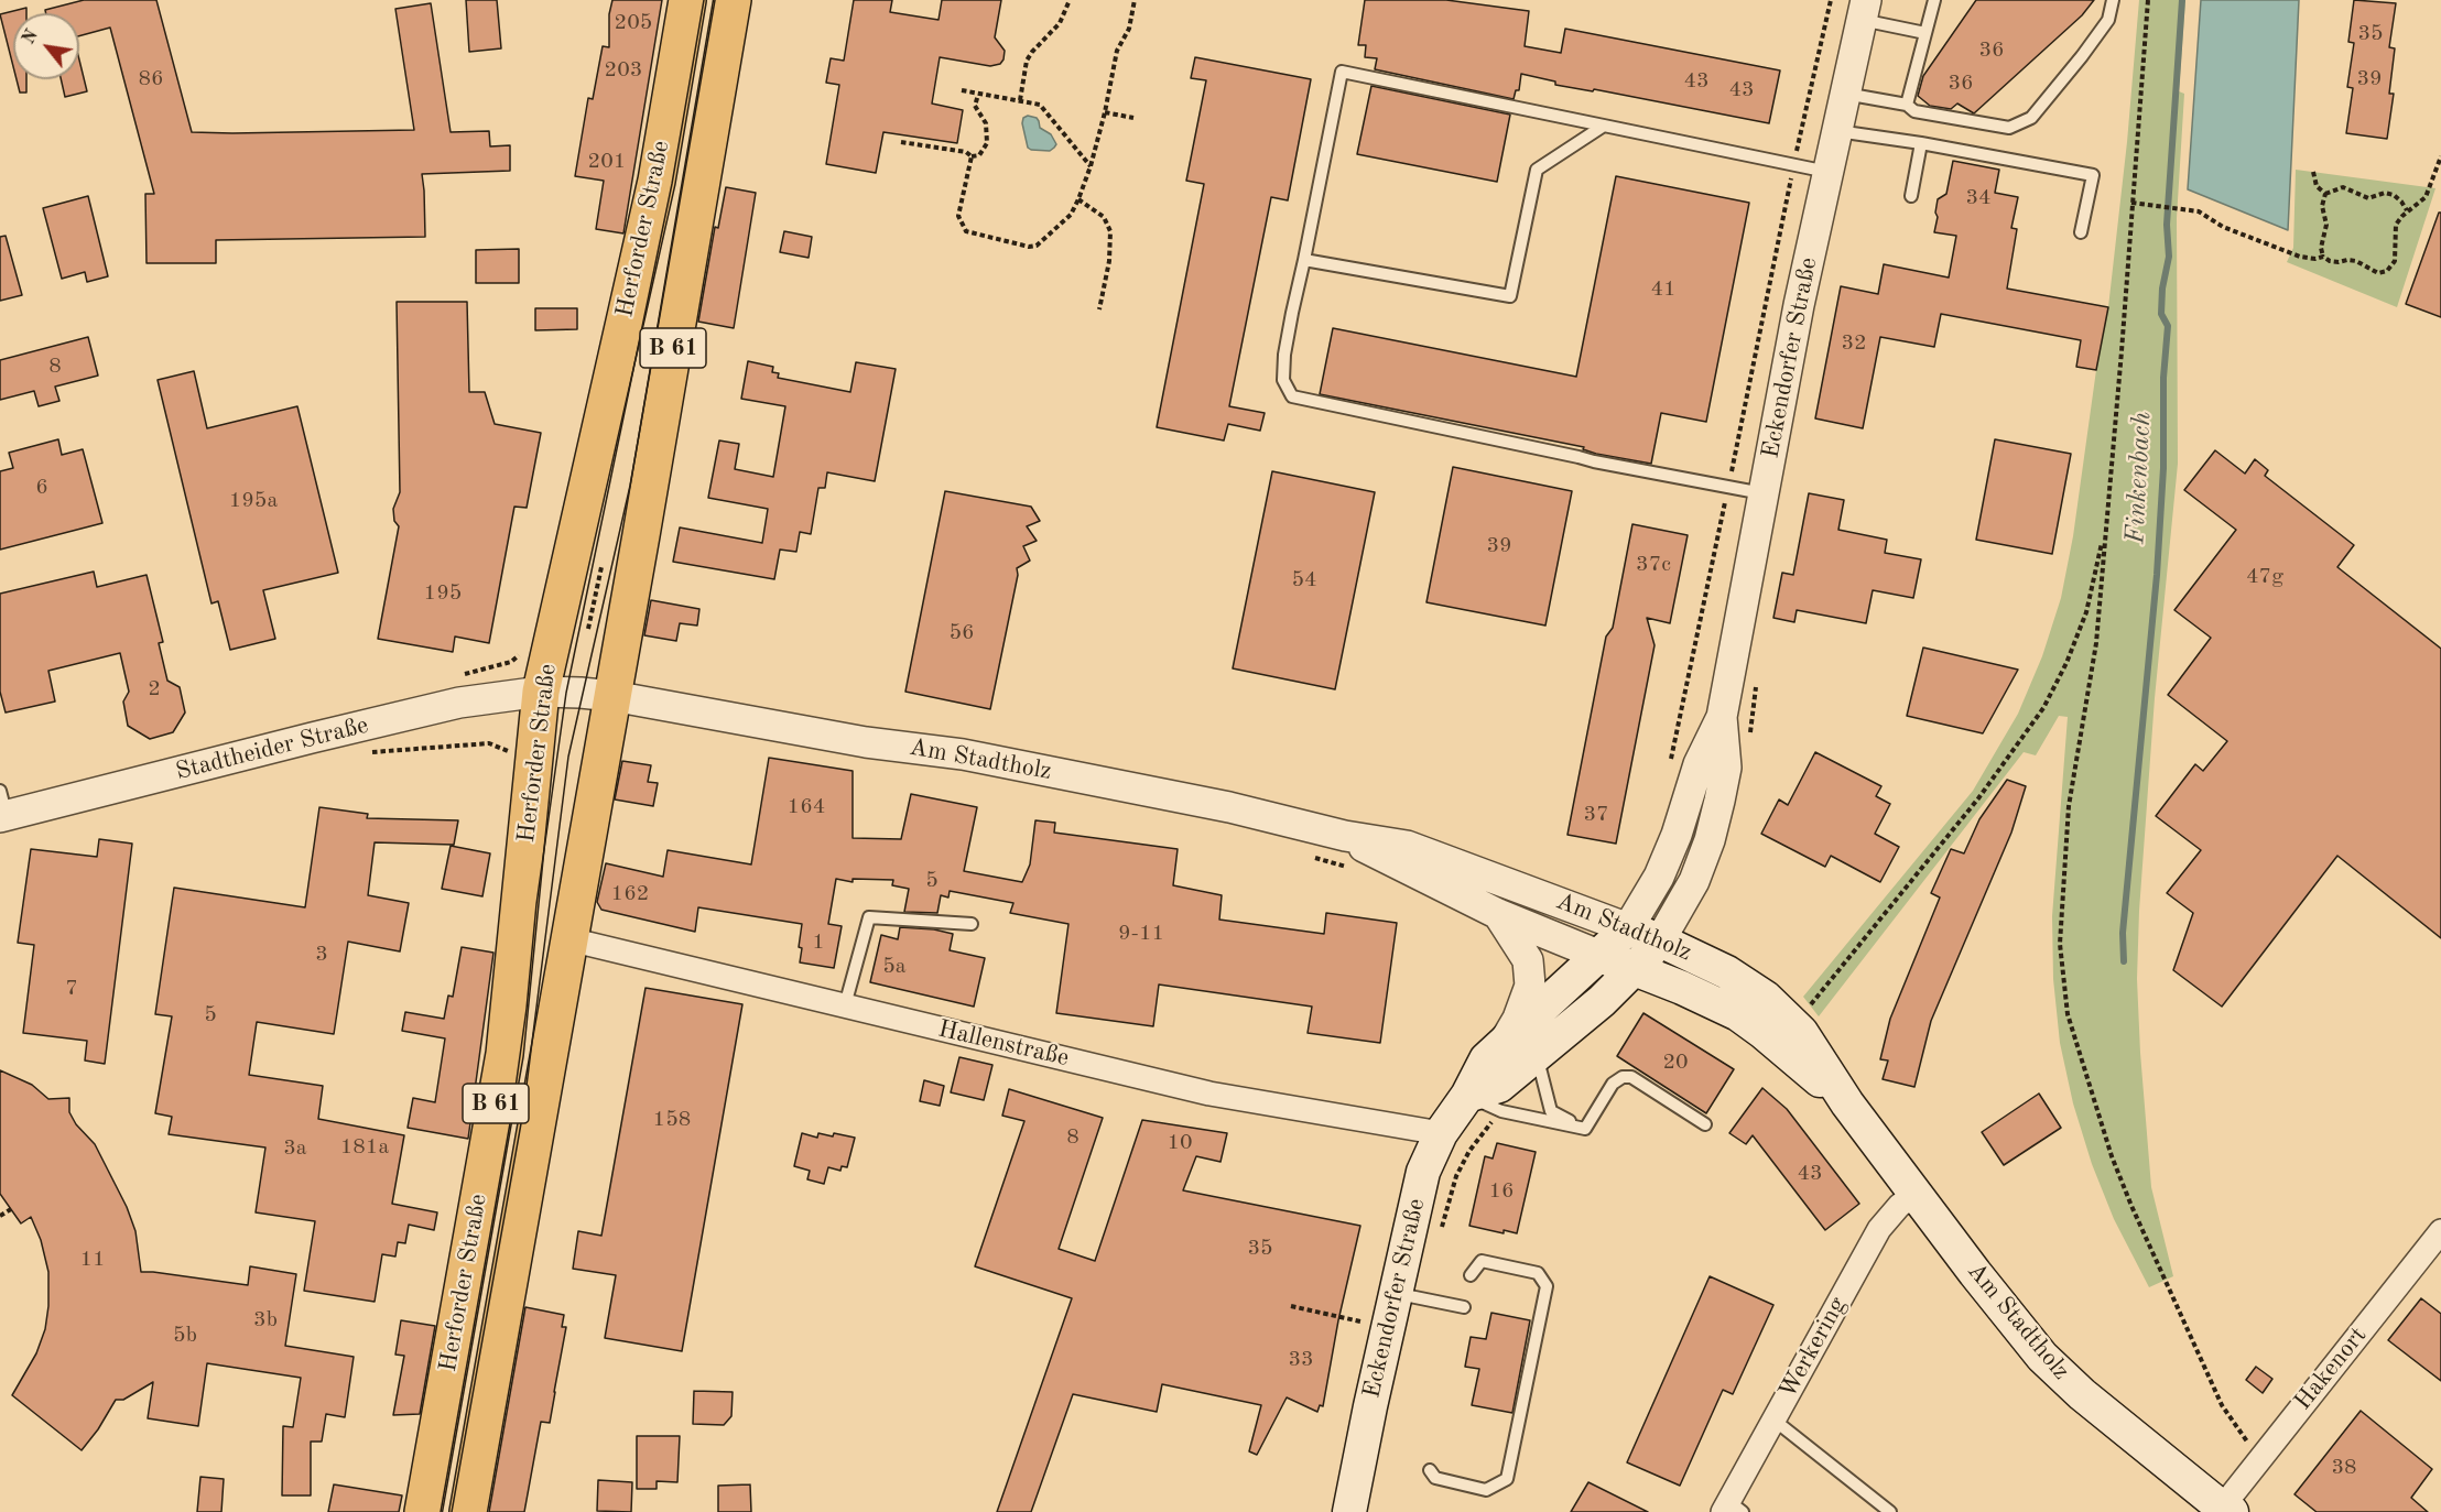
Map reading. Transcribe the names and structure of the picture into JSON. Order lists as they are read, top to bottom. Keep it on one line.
{"streets":{"main road":["Herforder Straße","B 61","Eckendorfer Straße","Am Stadtholz"],"street":["Stadtheider Straße","Hallenstraße","Werkering","Hakenort"]},"crossings":[["Herforder Straße","Stadtheider Straße"],["Herforder Straße","Am Stadtholz"],["Herforder Straße","Hallenstraße"],["Eckendorfer Straße","Am Stadtholz"],["Eckendorfer Straße","Hallenstraße"],["Stadtheider Straße","Am Stadtholz"],["Am Stadtholz","Werkering"],["Am Stadtholz","Hakenort"]],"water":["Finkenbach"],"house_numbers":["205","35","36","203","86","39","43","36","43","201","34","41","32","8","6","195a","39","37c","47g","54","195","56","2","164","37","5","162","9-11","1","3","5a","7","5","20","158","8","10","181a","3a","43","16","35","11","3b","5b","33","38"],"north":"top left"}
